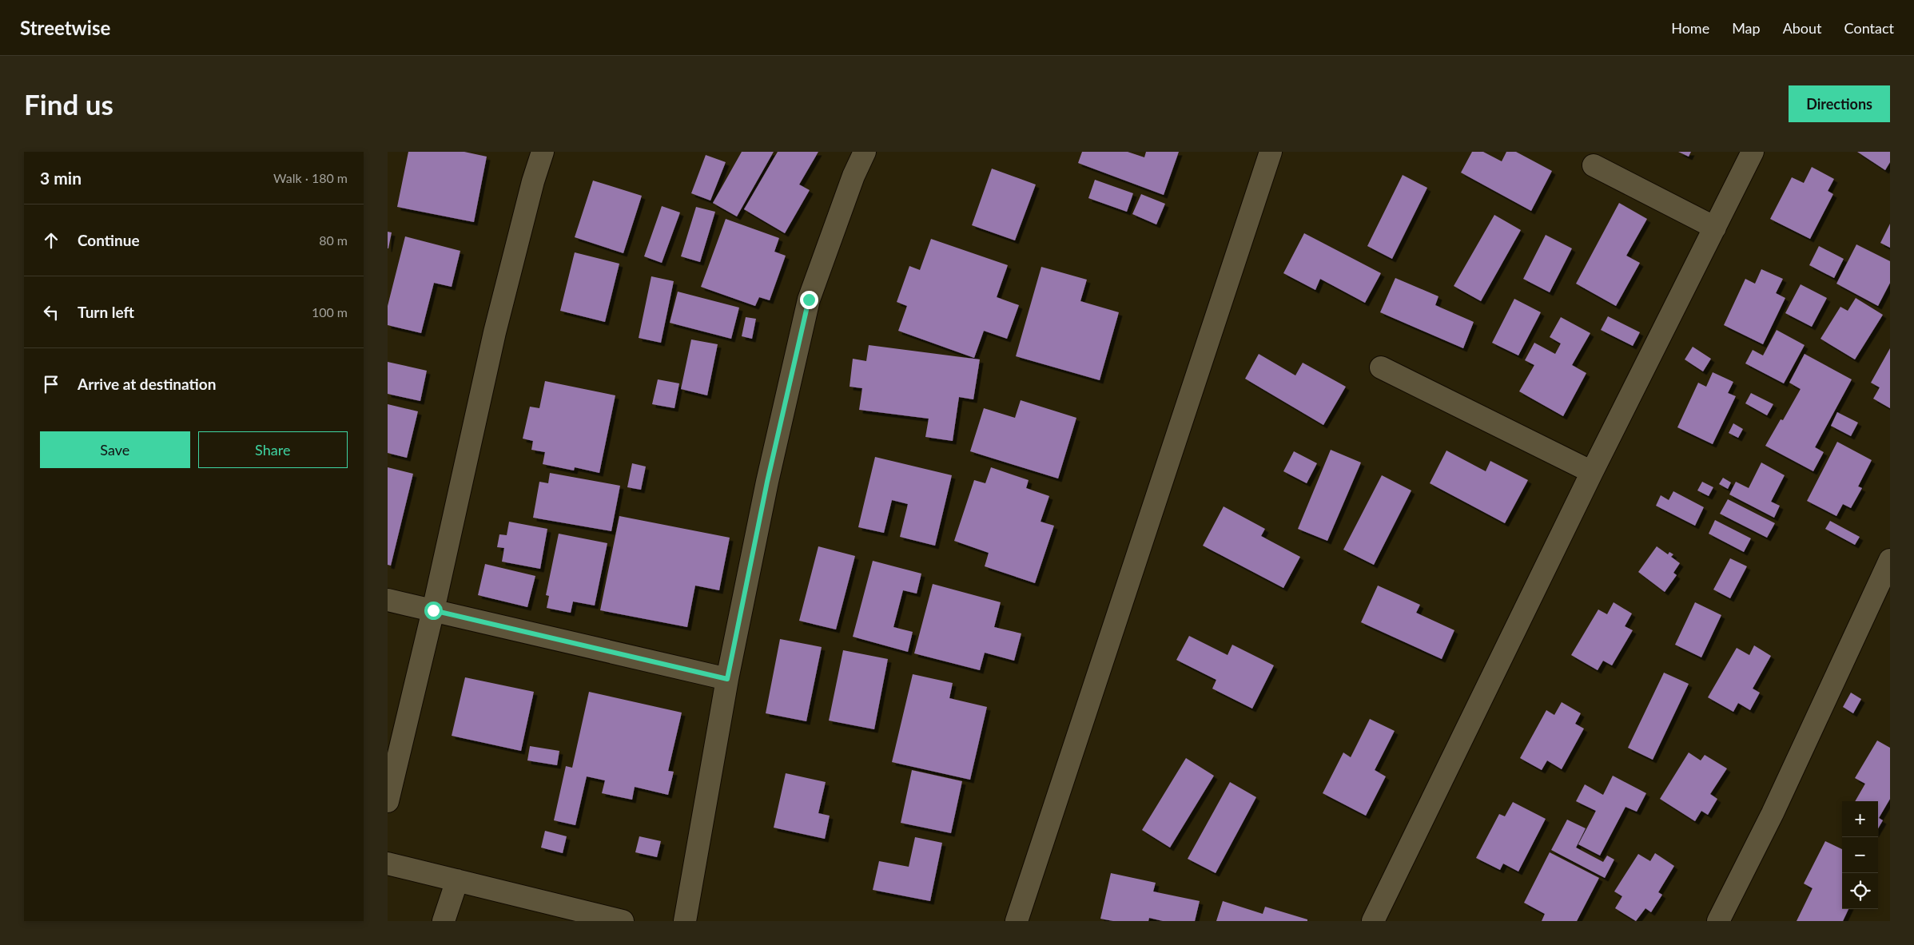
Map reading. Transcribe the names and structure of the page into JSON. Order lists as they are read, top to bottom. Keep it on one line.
{"page":{"header":"Streetwise","nav":["Home","Map","About","Contact"],"buttons":["Directions",["Save","Share"]],"title":"Find us","heading":["3 min","Walk · 180 m"],"list":[["Continue","80 m"],["Turn left","100 m"],"Arrive at destination"],"map_buttons":["+","−"]}}
